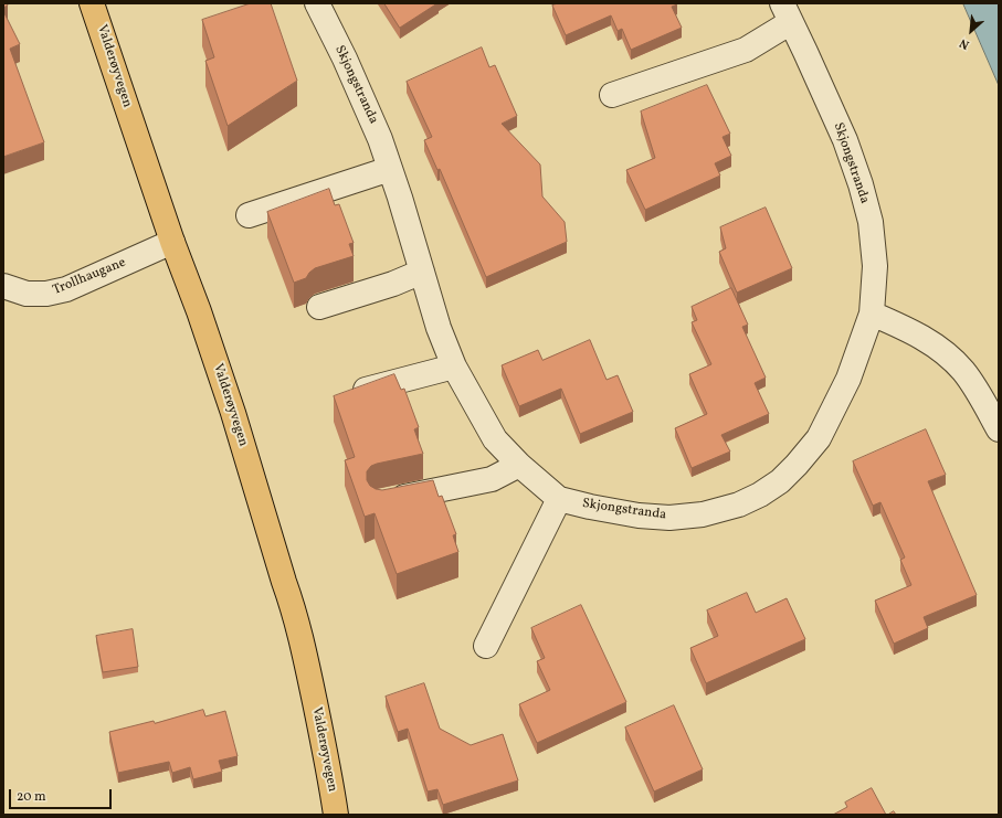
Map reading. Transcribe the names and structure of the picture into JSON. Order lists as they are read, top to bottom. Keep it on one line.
{"streets":{"main road":["Valderøyvegen"],"street":["Skjongstranda","Trollhaugane"]},"crossings":[["Valderøyvegen","Trollhaugane"]],"scale_bar":"20 m","north":"bottom left"}
